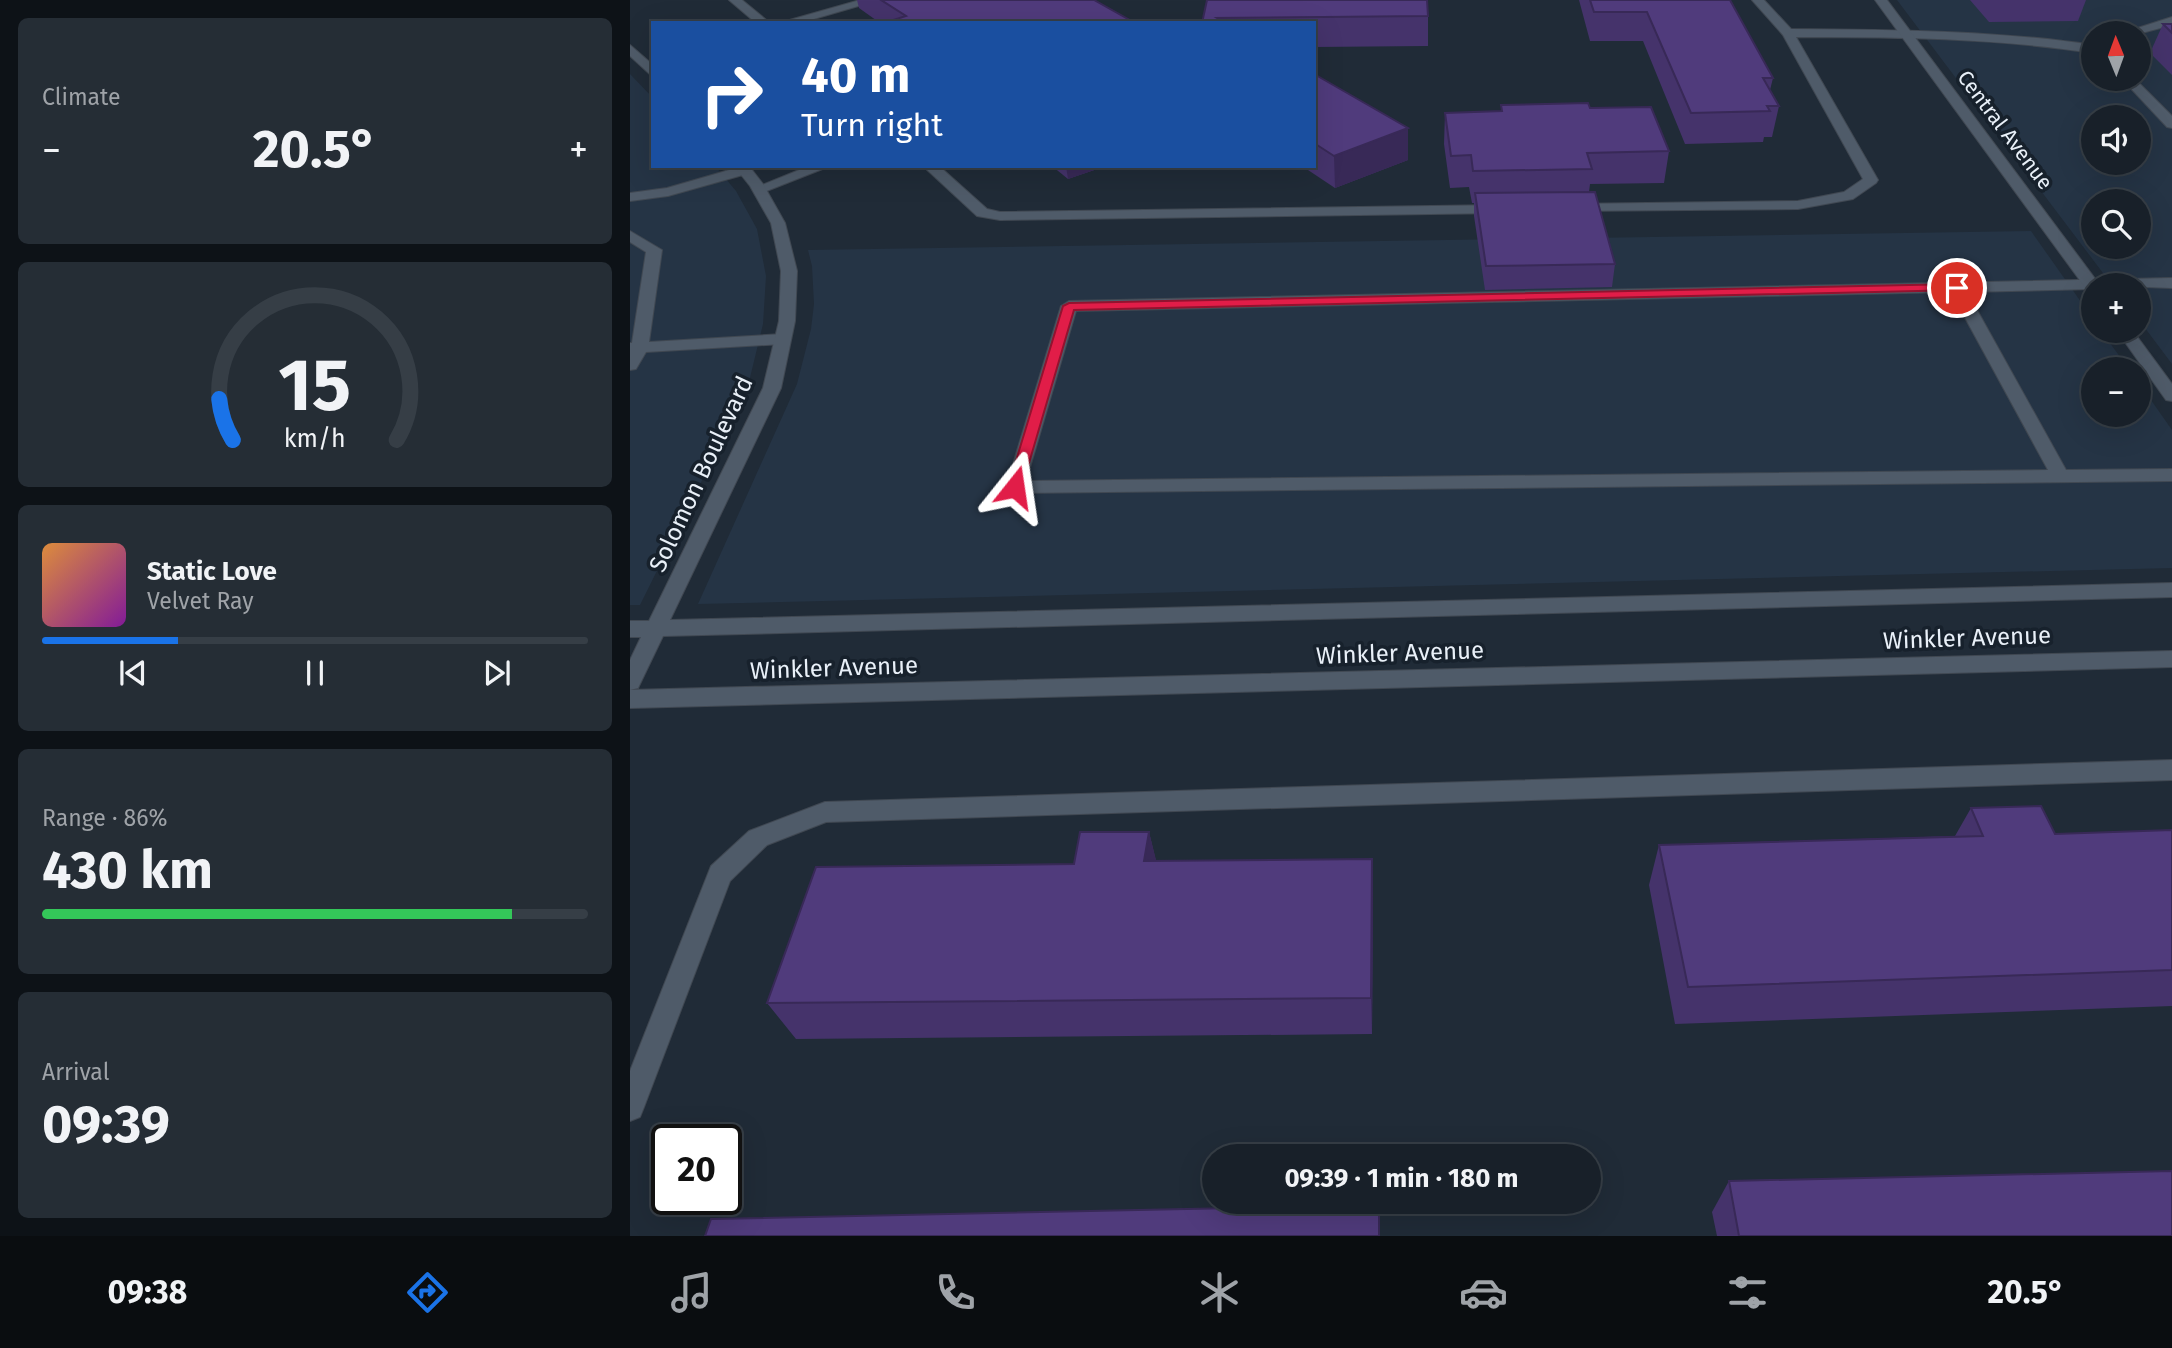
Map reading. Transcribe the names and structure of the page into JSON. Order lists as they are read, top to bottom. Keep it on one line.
{"streets":{"street":["Central Avenue","Solomon Boulevard","Winkler Avenue"]},"crossings":[["Solomon Boulevard","Winkler Avenue"]],"north":"top","page":{"tile":["Climate",["Range · 86%","430 km"],["Arrival","09:39"]],"map_buttons":["+","−"],"turn":["40 m","Turn right"],"heat":["−","20.5°","+"],"song":["Static Love","Velvet Ray"],"limit":"20","trip":"09:39 · 1 min · 180 m","tabs":["09:38","20.5°"],"gauge":["15","km/h"]}}
